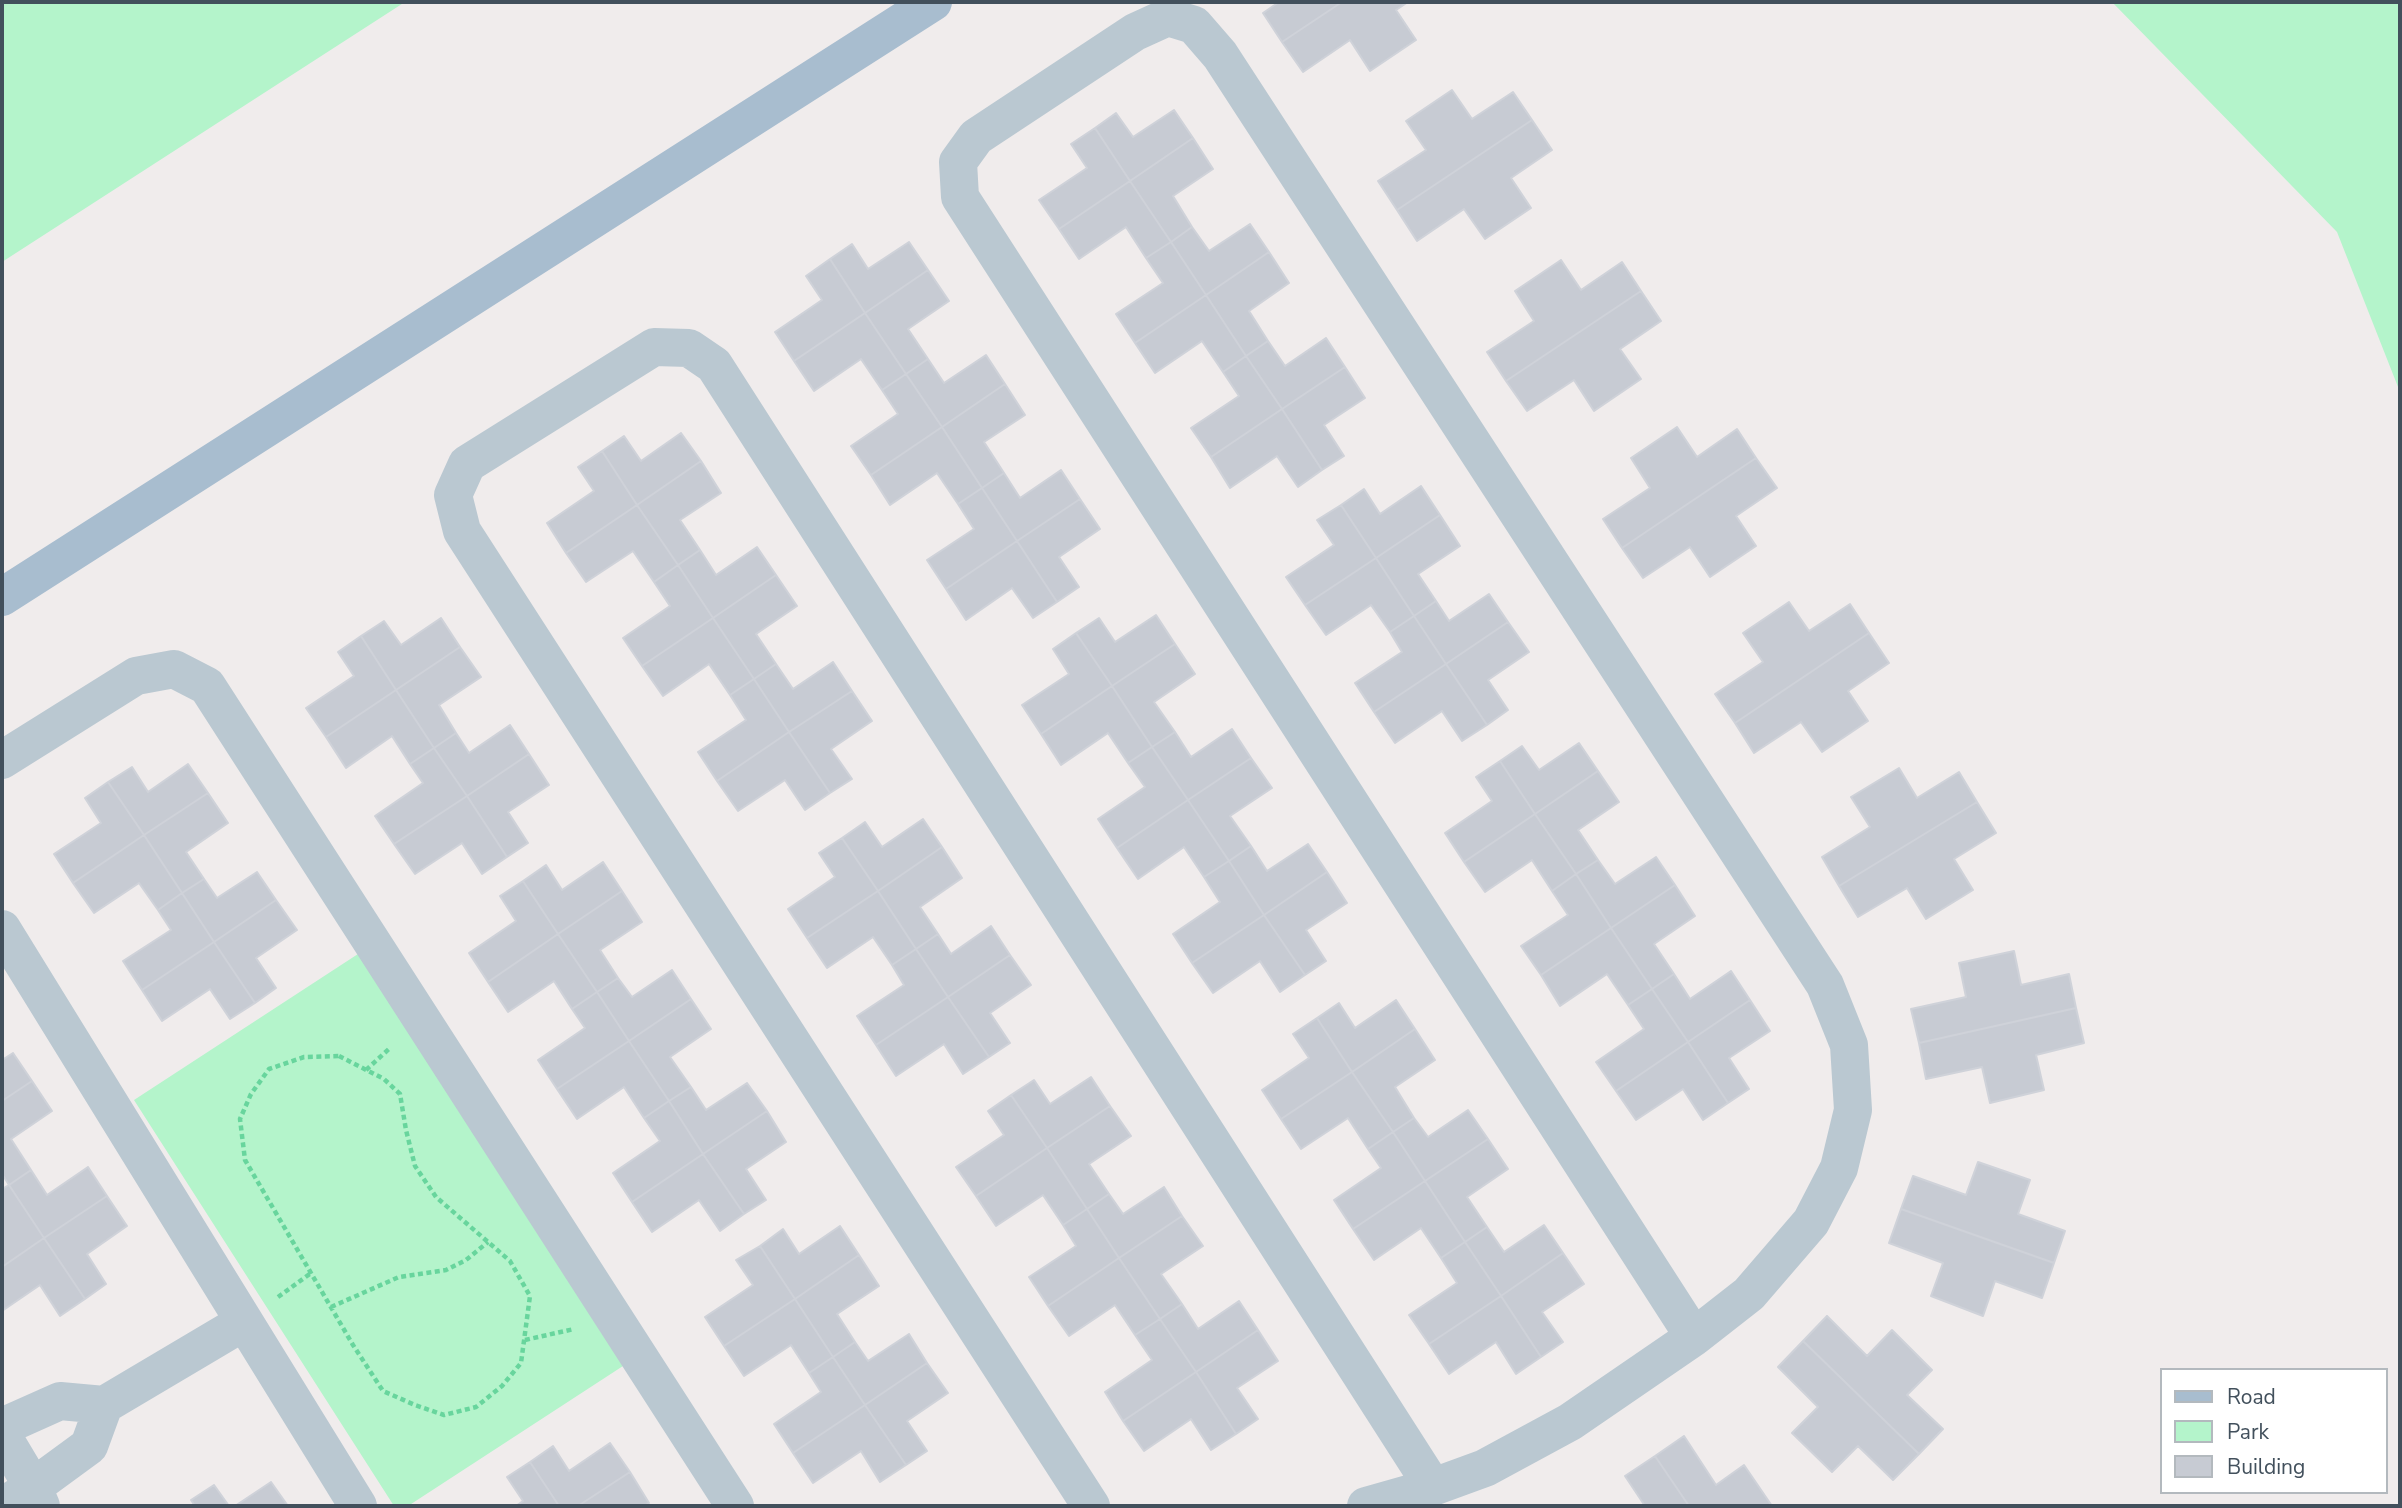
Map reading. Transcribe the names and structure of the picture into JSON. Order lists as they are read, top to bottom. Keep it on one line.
{"legend":["Road","Park","Building"]}
